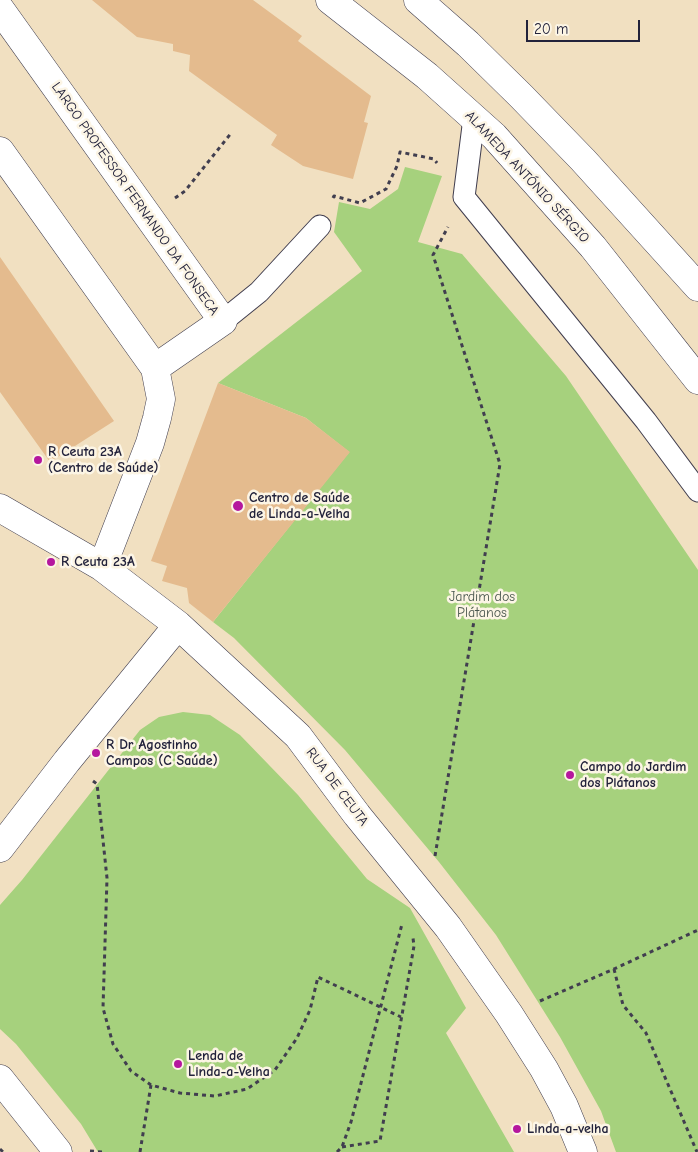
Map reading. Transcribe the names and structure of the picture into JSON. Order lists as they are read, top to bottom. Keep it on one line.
{"streets":{"street":["ALAMEDA ANTÓNIO SÉRGIO","LARGO PROFESSOR FERNANDO DA FONSECA","RUA DE CEUTA"]},"parks":["Jardim dos Plátanos"],"places":["R Ceuta 23A (Centro de Saúde)","Centro de Saúde de Linda-a-Velha","R Ceuta 23A","R Dr Agostinho Campos (C Saúde)","Campo do Jardim dos Plátanos","Lenda de Linda-a-Velha","Linda-a-velha"],"scale_bar":"20 m"}
